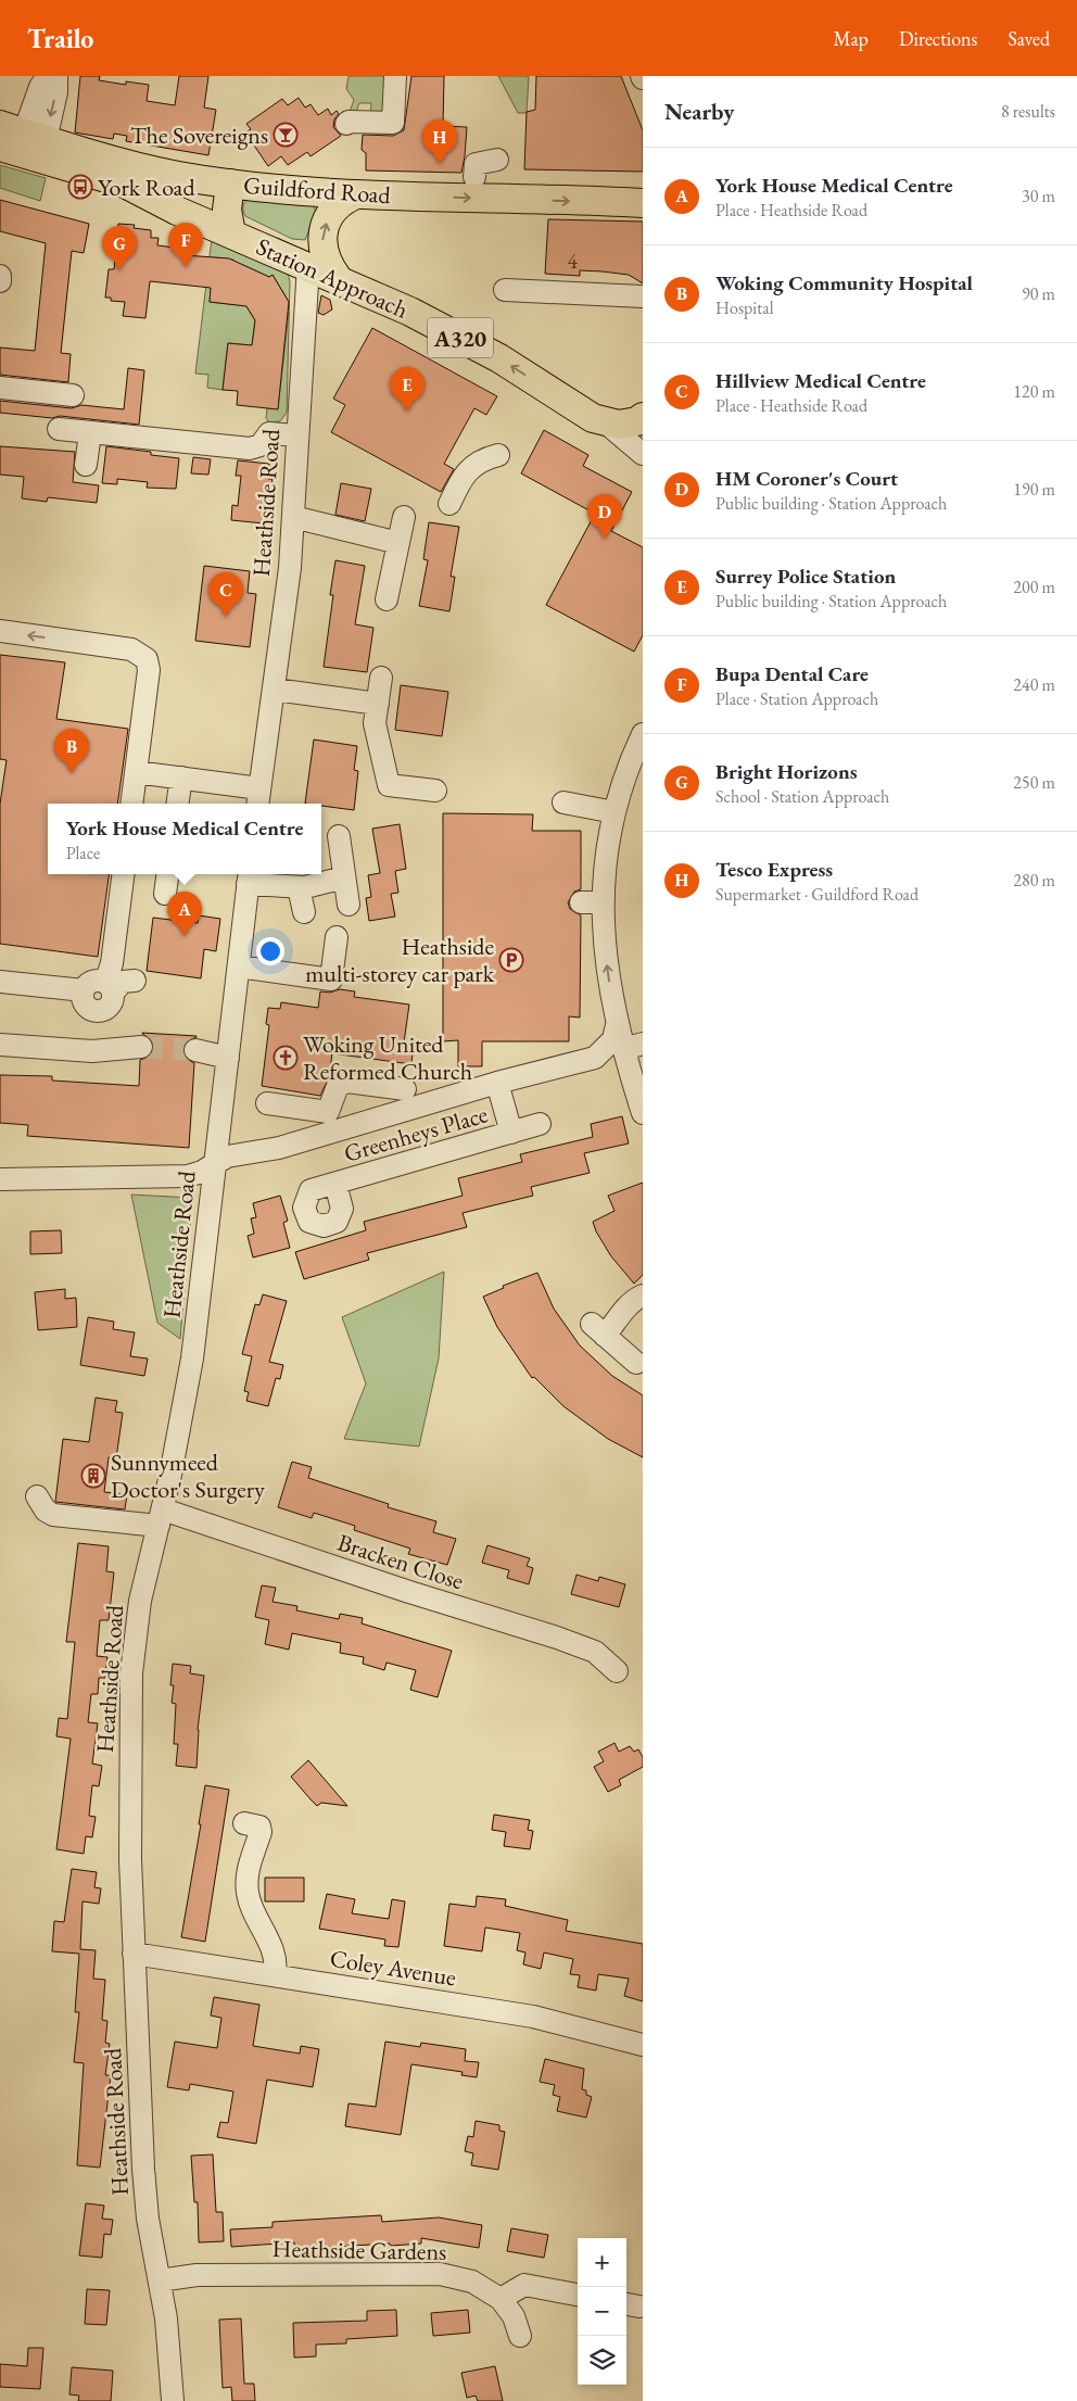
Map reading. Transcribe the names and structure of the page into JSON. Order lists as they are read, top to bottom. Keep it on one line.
{"streets":{"main road":["Guildford Road","Station Approach","A320"],"street":["Heathside Road","Greenheys Place","Bracken Close","Coley Avenue","Heathside Gardens"]},"crossings":[["Guildford Road","Station Approach"],["Station Approach","Heathside Road"],["Heathside Road","Bracken Close"],["Heathside Road","Coley Avenue"],["Heathside Road","Heathside Gardens"]],"one_way":["Guildford Road","Station Approach"],"places":{"bar":["The Sovereigns"],"bus stop":["York Road"],"parking":["Heathside multi-storey car park"],"church":["Woking United Reformed Church"],"building":["Sunnymeed Doctor's Surgery"]},"house_numbers":["4"],"page":{"header":"Trailo","nav":["Map","Directions","Saved"],"heading":["Nearby","8 results"],"pins":["H","F","G","E","D","C","B","A"],"list":[{"mark":"A","name":"York House Medical Centre","note":"Place · Heathside Road","value":"30 m"},{"mark":"B","name":"Woking Community Hospital","note":"Hospital","value":"90 m"},{"mark":"C","name":"Hillview Medical Centre","note":"Place · Heathside Road","value":"120 m"},{"mark":"D","name":"HM Coroner's Court","note":"Public building · Station Approach","value":"190 m"},{"mark":"E","name":"Surrey Police Station","note":"Public building · Station Approach","value":"200 m"},{"mark":"F","name":"Bupa Dental Care","note":"Place · Station Approach","value":"240 m"},{"mark":"G","name":"Bright Horizons","note":"School · Station Approach","value":"250 m"},{"mark":"H","name":"Tesco Express","note":"Supermarket · Guildford Road","value":"280 m"}],"popup":["York House Medical Centre","Place"],"map_buttons":["+","−"]}}
